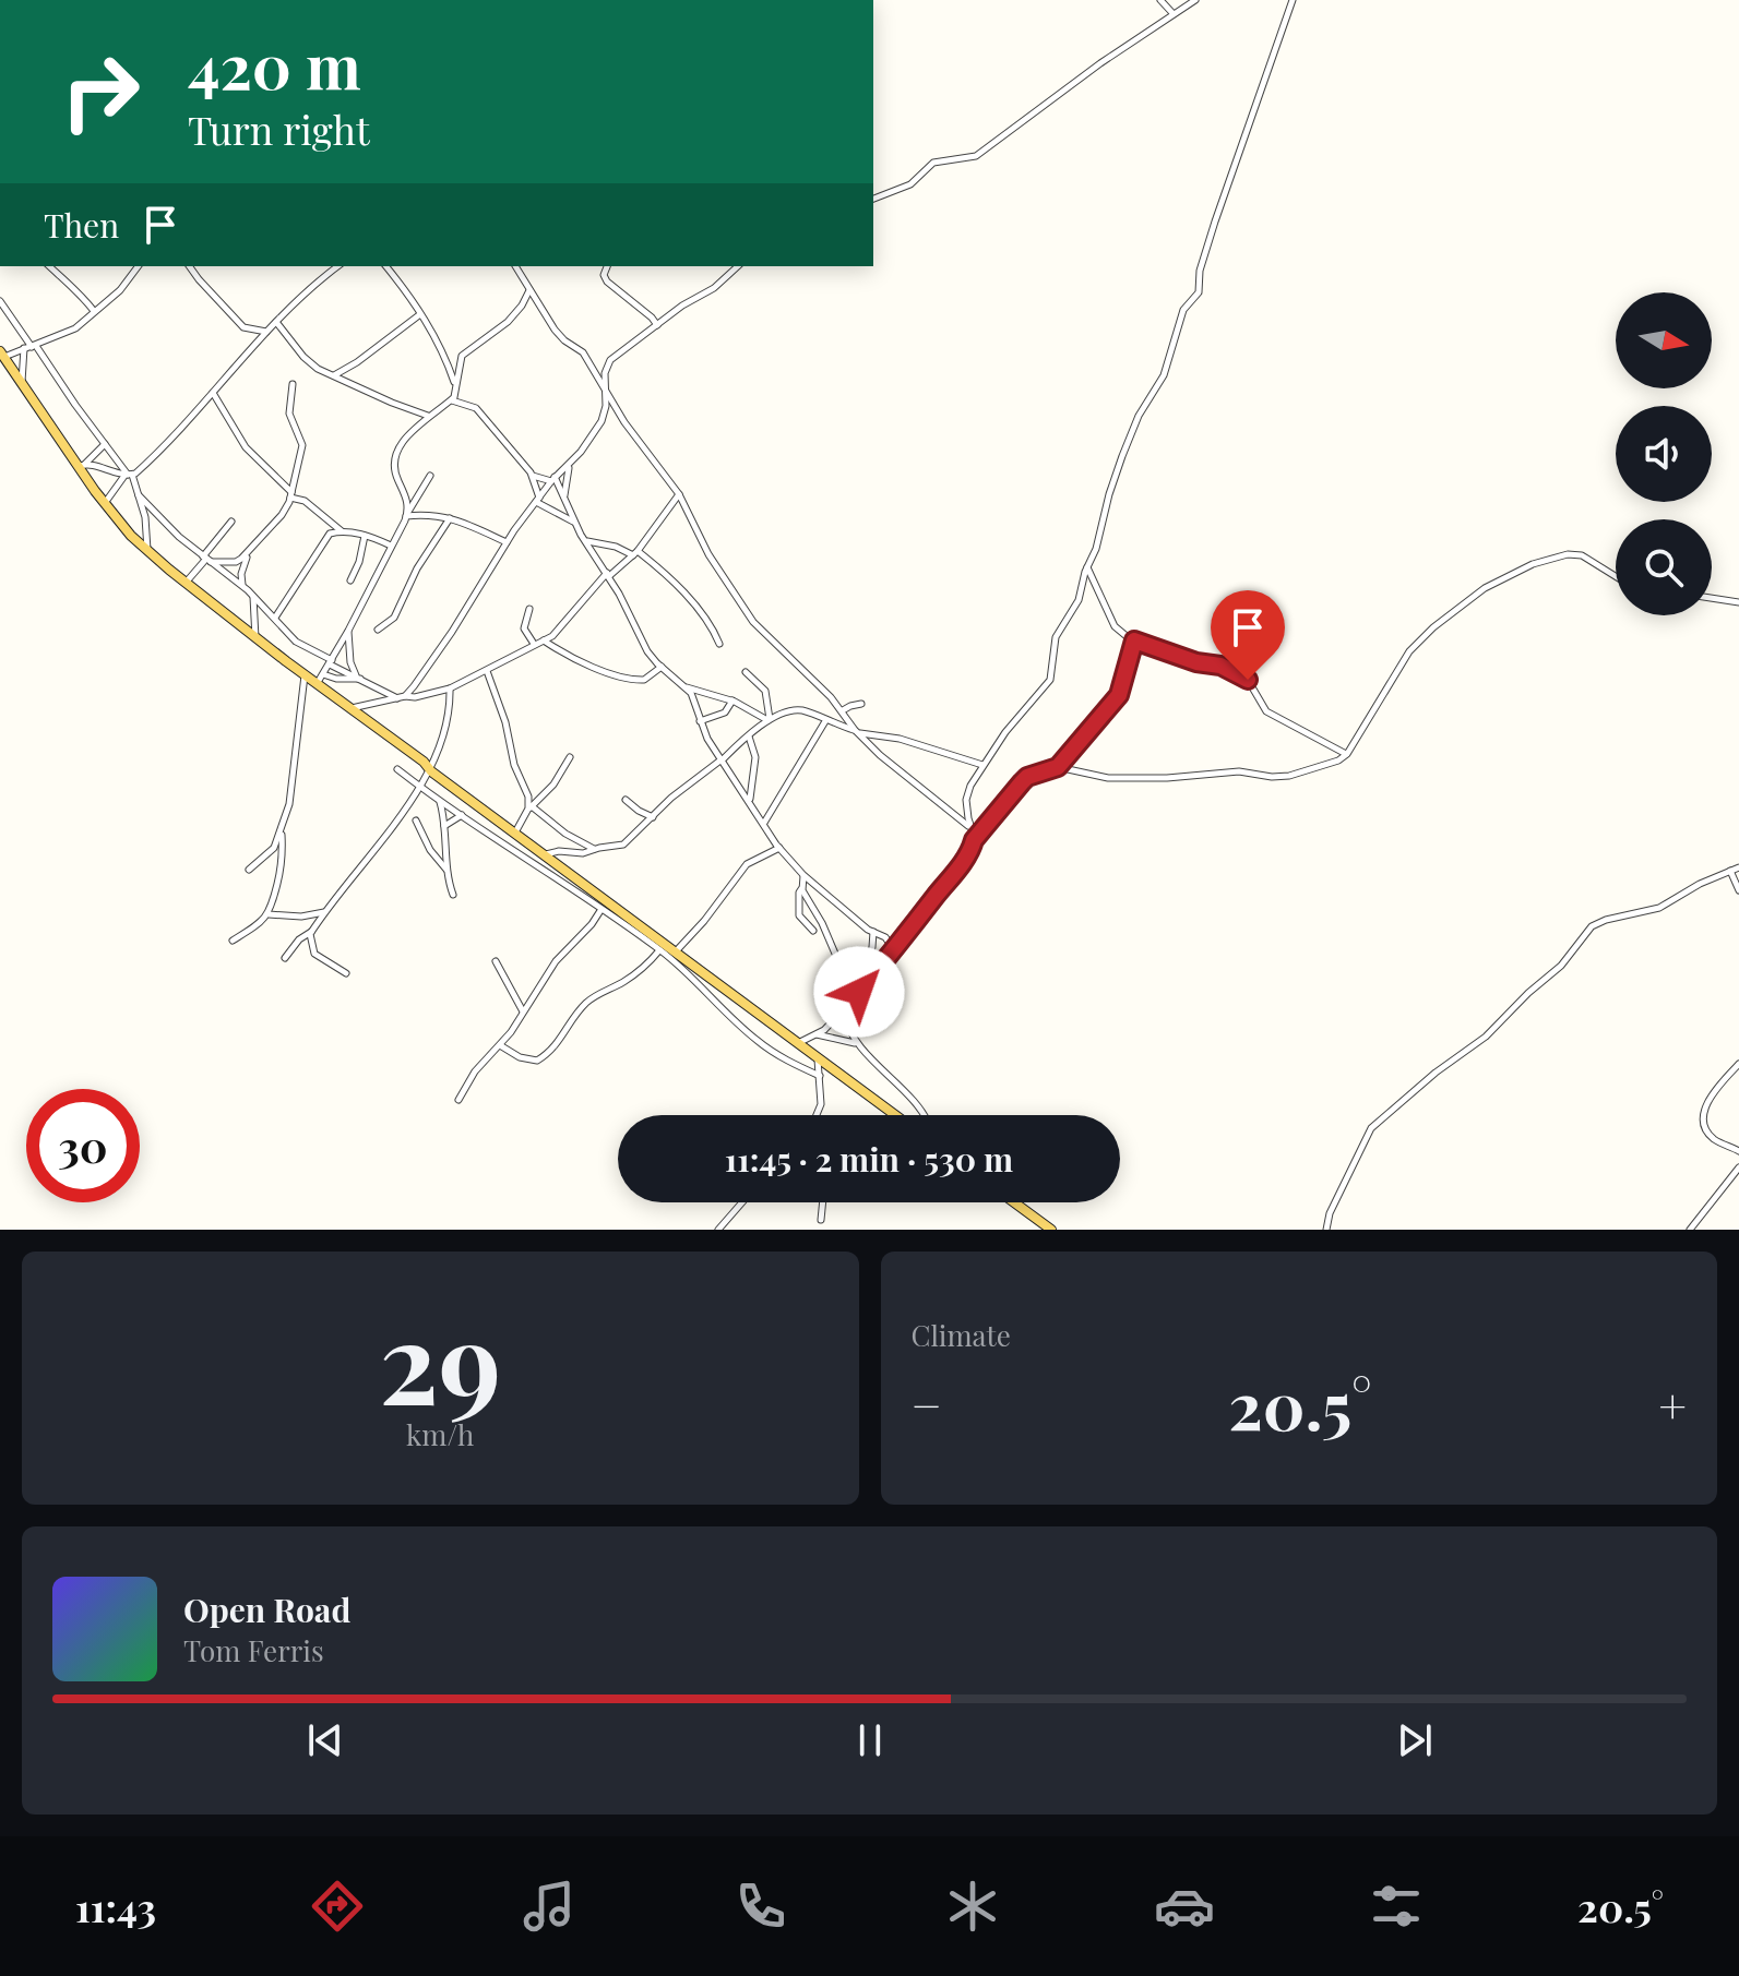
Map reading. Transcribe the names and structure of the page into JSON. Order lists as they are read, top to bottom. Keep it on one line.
{"north":"right","page":{"turn":["420 m","Turn right"],"then":"Then","limit":"30","trip":"11:45 · 2 min · 530 m","tile":[["29","km/h"],"Climate"],"heat":["−","20.5°","+"],"song":["Open Road","Tom Ferris"],"tabs":["11:43","20.5°"]}}
